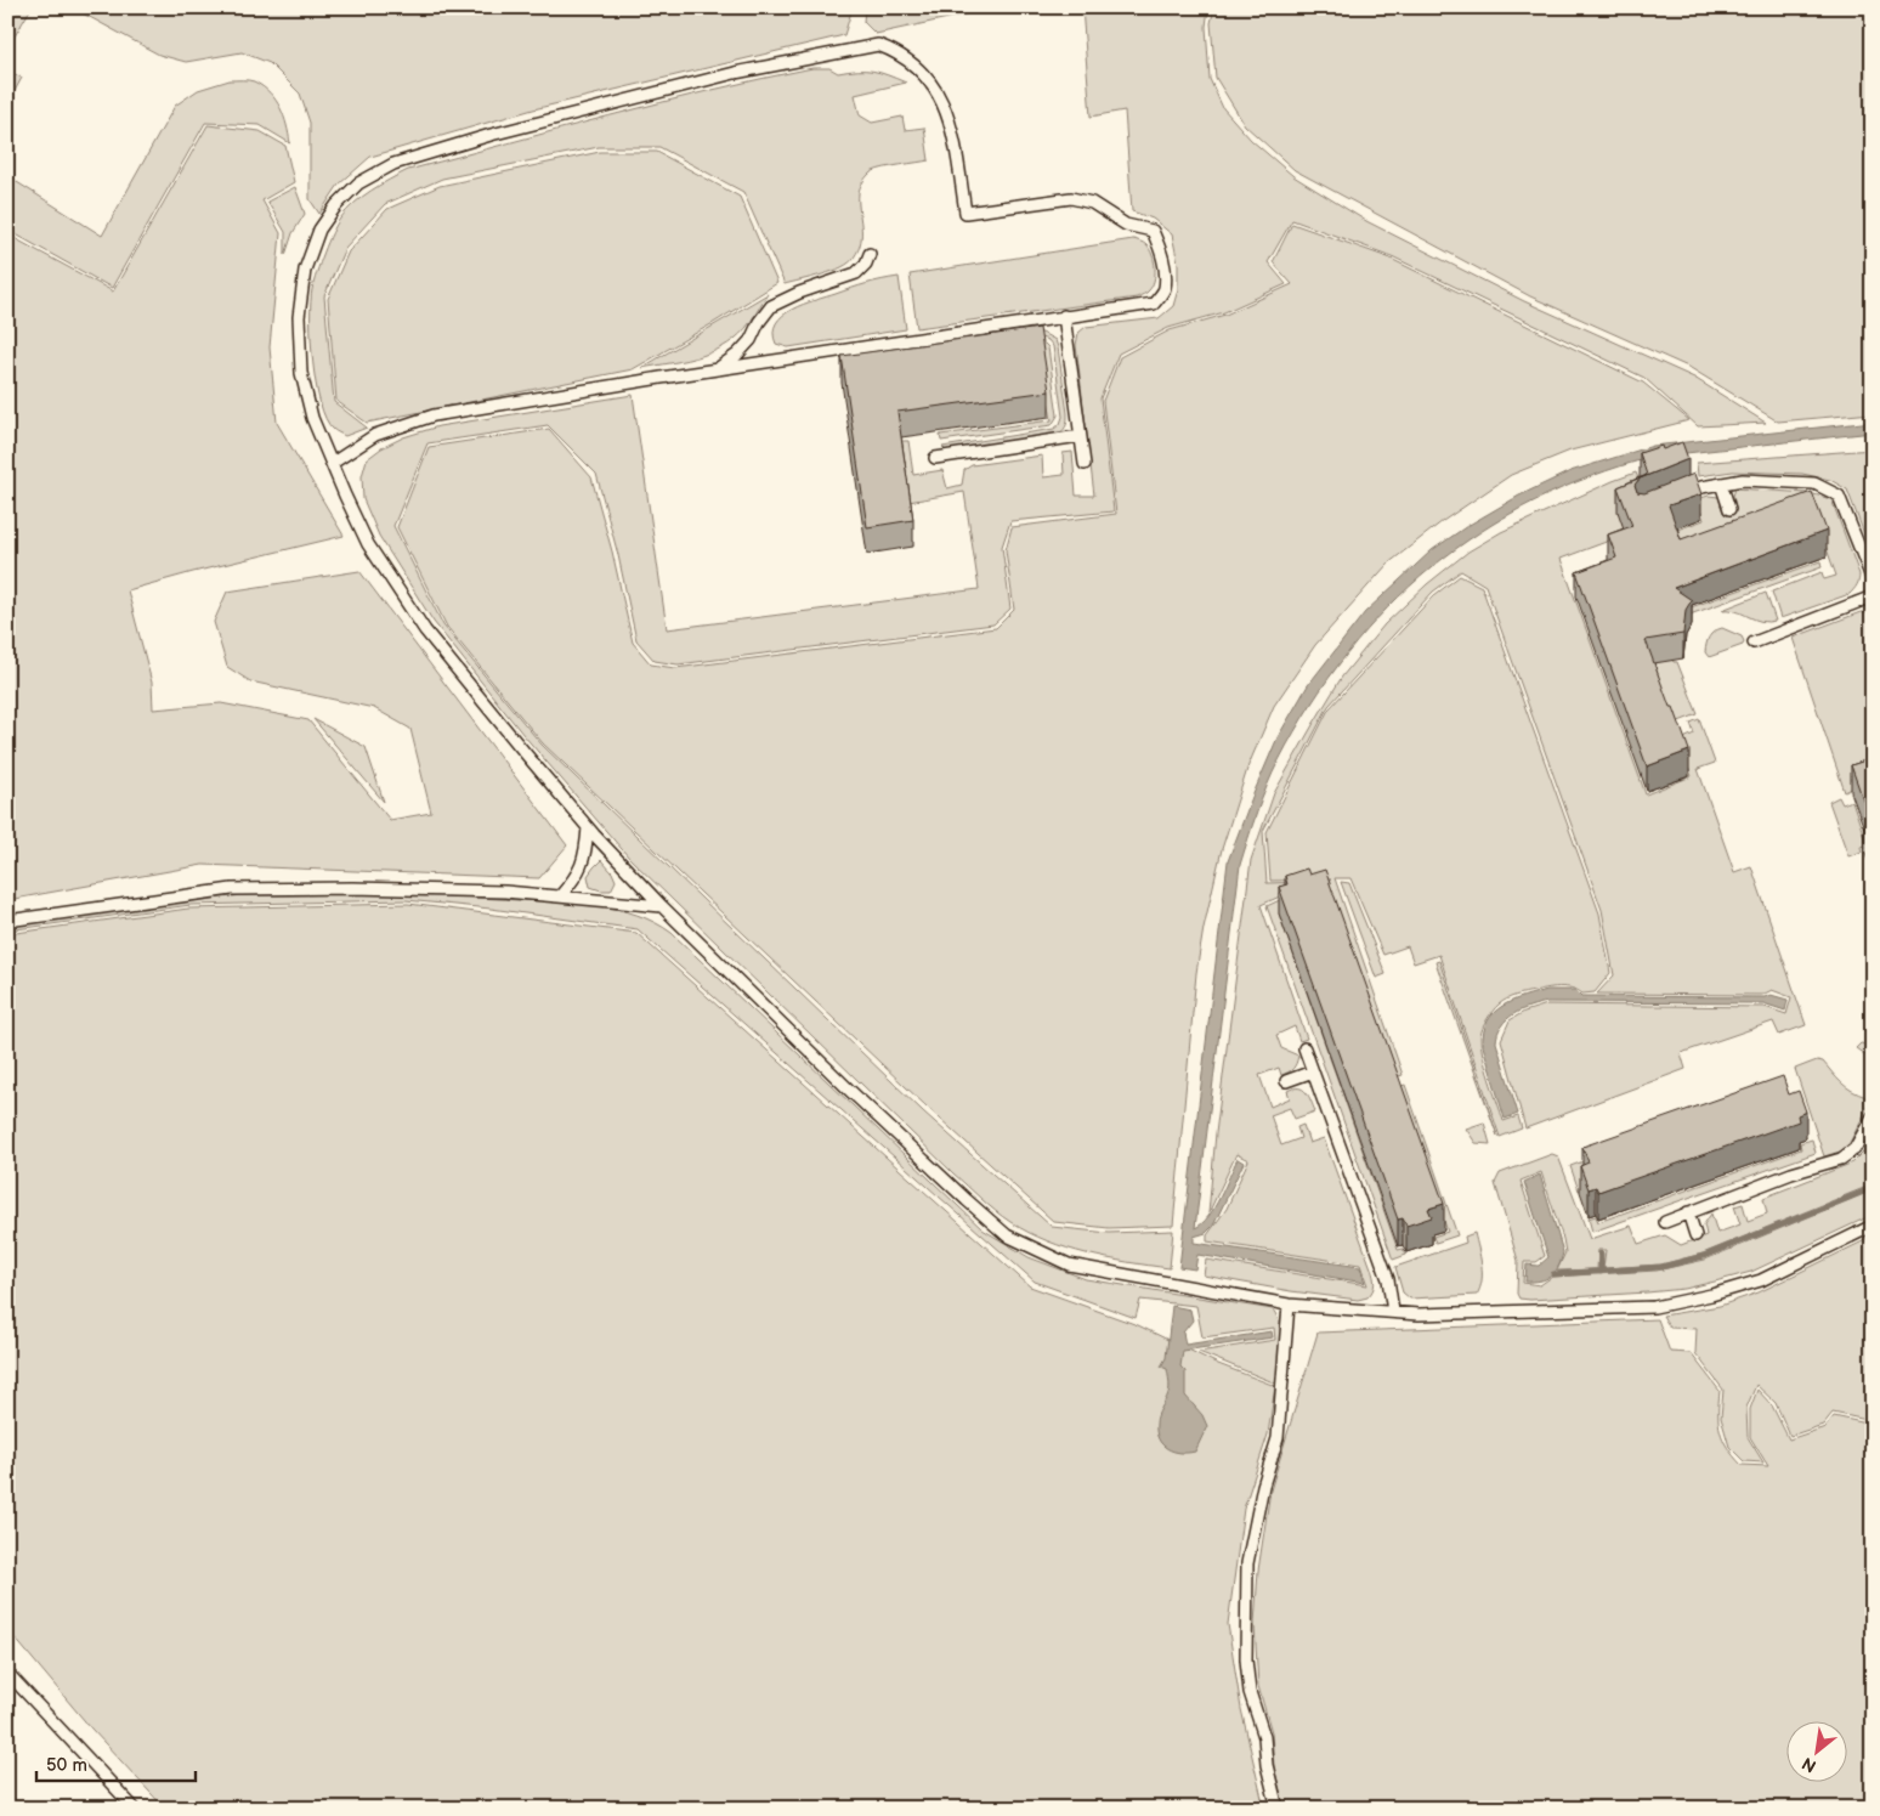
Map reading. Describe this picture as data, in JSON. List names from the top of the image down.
{
  "scale_bar": "50 m",
  "north": "bottom left"
}
